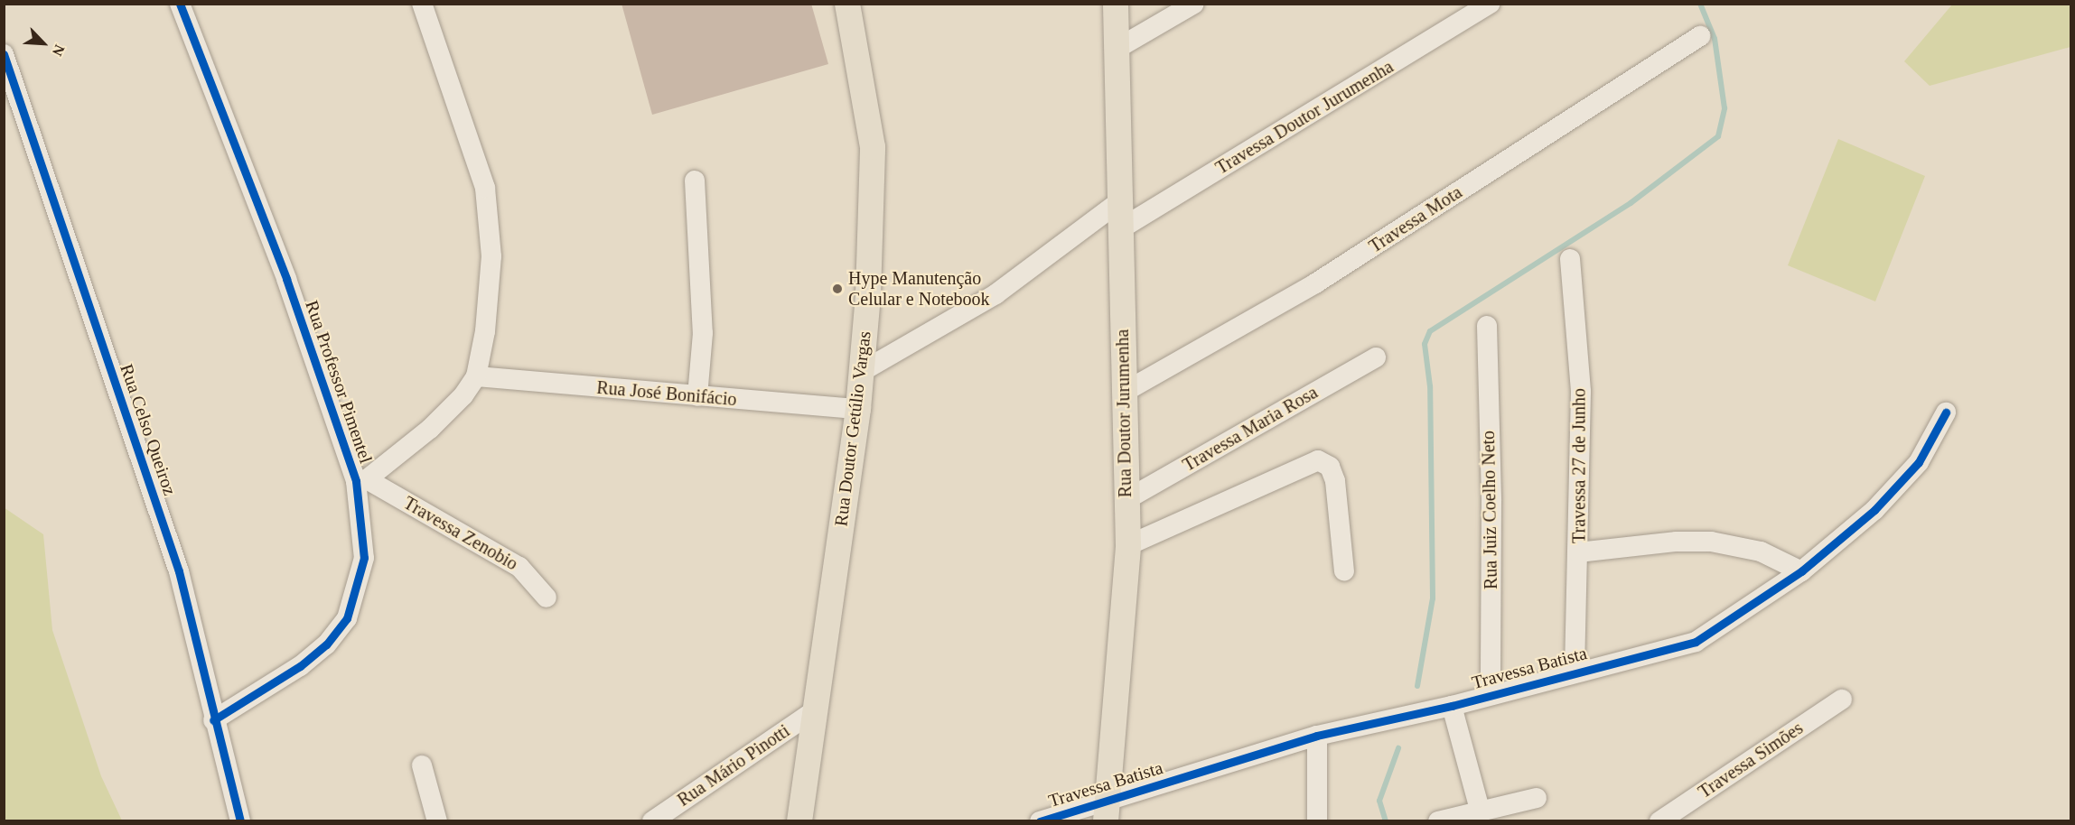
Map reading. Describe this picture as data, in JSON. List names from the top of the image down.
{
  "streets": {
    "main road": ["Rua Doutor Jurumenha", "Rua Doutor Getúlio Vargas"],
    "street": [
      "Travessa Doutor Jurumenha",
      "Travessa Mota",
      "Rua Professor Pimentel",
      "Rua José Bonifácio",
      "Travessa Maria Rosa",
      "Rua Celso Queiroz",
      "Travessa 27 de Junho",
      "Rua Juiz Coelho Neto",
      "Travessa Zenobio",
      "Travessa Batista",
      "Travessa Simões",
      "Rua Mário Pinotti"
    ]
  },
  "crossings": [
    ["Travessa Doutor Jurumenha", "Rua Doutor Jurumenha"],
    ["Travessa Mota", "Rua Doutor Jurumenha"],
    ["Rua Professor Pimentel", "Rua Celso Queiroz"],
    ["Rua Professor Pimentel", "Travessa Zenobio"],
    ["Rua José Bonifácio", "Rua Doutor Getúlio Vargas"],
    ["Rua Doutor Jurumenha", "Travessa Maria Rosa"],
    ["Rua Doutor Jurumenha", "Travessa Batista"],
    ["Rua Doutor Getúlio Vargas", "Rua Mário Pinotti"],
    ["Travessa 27 de Junho", "Travessa Batista"],
    ["Rua Juiz Coelho Neto", "Travessa Batista"]
  ],
  "places": ["Hype Manutenção Celular e Notebook"],
  "north": "bottom right"
}
